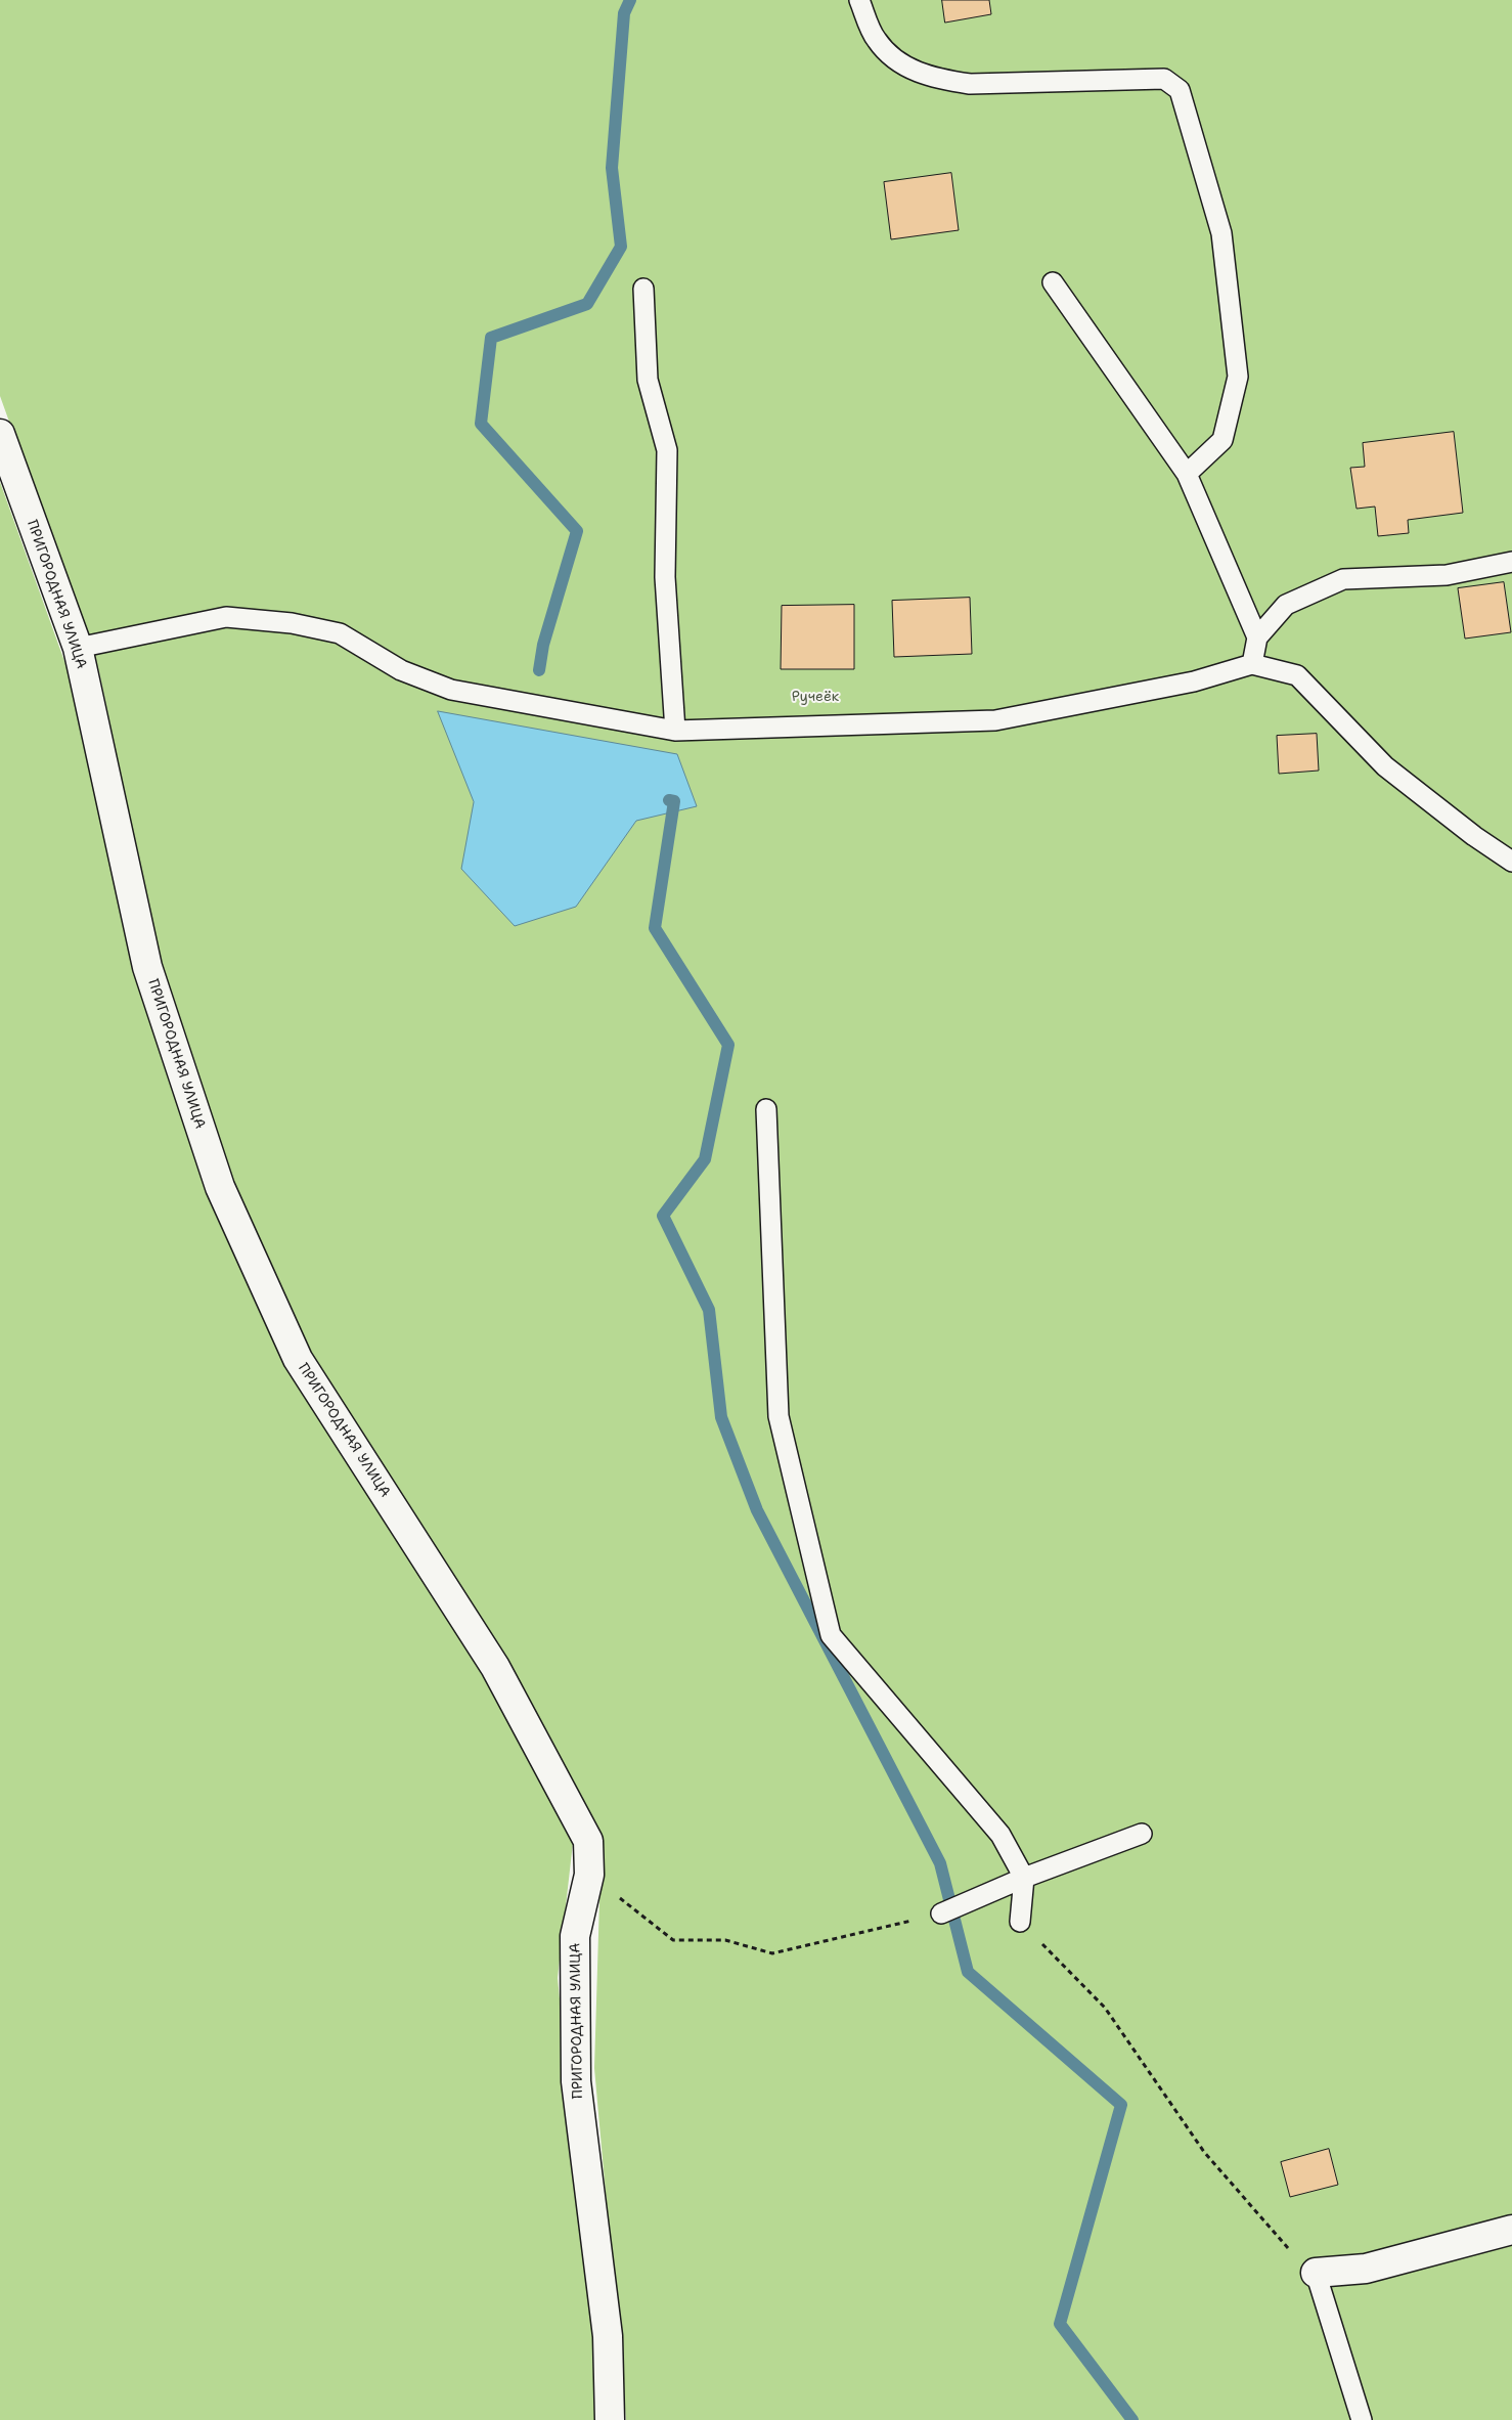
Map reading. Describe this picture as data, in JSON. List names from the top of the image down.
{
  "streets": {
    "street": ["ПРИГОРОДНАЯ УЛИЦА"]
  },
  "parks": ["Ручеёк"]
}
